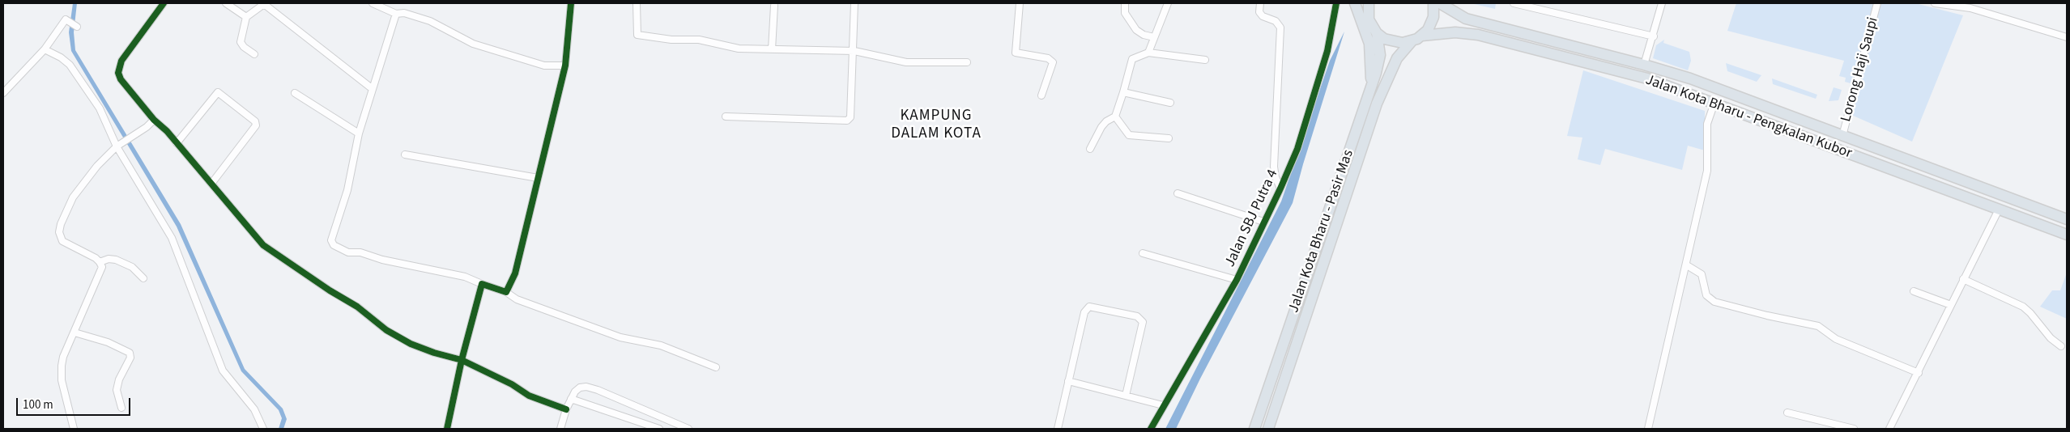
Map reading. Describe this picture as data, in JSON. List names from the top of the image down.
{
  "streets": {
    "highway": ["Jalan Kota Bharu - Pengkalan Kubor", "Jalan Kota Bharu - Pasir Mas"],
    "street": ["Lorong Haji Saupi", "Jalan SBJ Putra 4"]
  },
  "crossings": [
    ["Lorong Haji Saupi", "Jalan Kota Bharu - Pengkalan Kubor"]
  ],
  "districts": ["KAMPUNG DALAM KOTA"],
  "scale_bar": "100 m"
}
